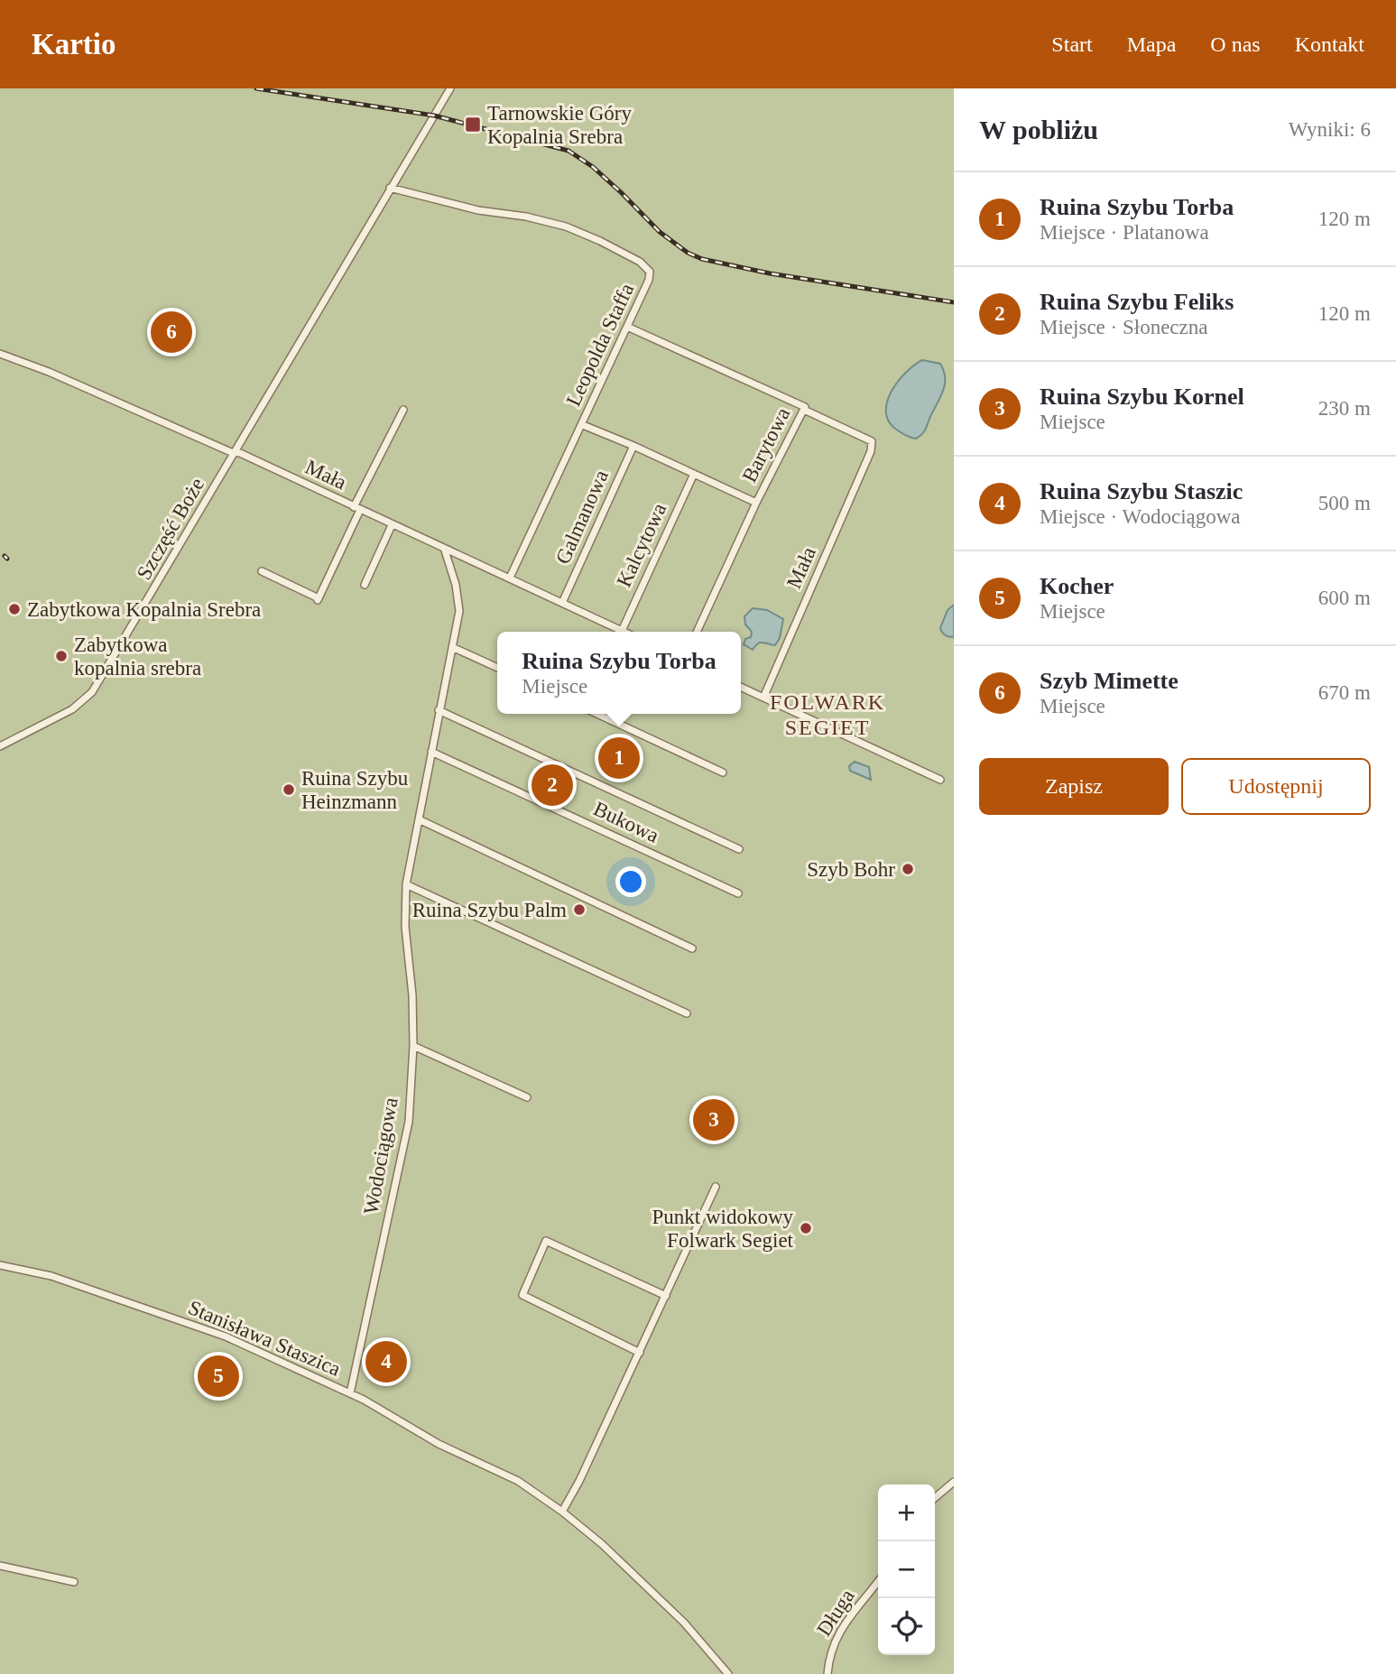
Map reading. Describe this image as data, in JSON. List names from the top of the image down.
{
  "streets": {
    "street": [
      "Leopolda Staffa",
      "Barytowa",
      "Mała",
      "Galmanowa",
      "Szczęść Boże",
      "Kalcytowa",
      "Bukowa",
      "Wodociągowa",
      "Stanisława Staszica",
      "Długa"
    ]
  },
  "crossings": [
    ["Leopolda Staffa", "Barytowa"],
    ["Leopolda Staffa", "Mała"],
    ["Barytowa", "Mała"],
    ["Barytowa", "Galmanowa"],
    ["Barytowa", "Kalcytowa"],
    ["Mała", "Galmanowa"],
    ["Mała", "Szczęść Boże"],
    ["Mała", "Kalcytowa"],
    ["Mała", "Wodociągowa"],
    ["Bukowa", "Wodociągowa"],
    ["Wodociągowa", "Stanisława Staszica"]
  ],
  "districts": ["FOLWARK SEGIET"],
  "places": {
    "transit": ["Tarnowskie Góry Kopalnia Srebra"],
    "other": [
      "Zabytkowa Kopalnia Srebra",
      "Zabytkowa kopalnia srebra",
      "Ruina Szybu Heinzmann",
      "Szyb Bohr",
      "Ruina Szybu Palm",
      "Punkt widokowy Folwark Segiet"
    ]
  },
  "page": {
    "header": "Kartio",
    "nav": [
      "Start",
      "Mapa",
      "O nas",
      "Kontakt"
    ],
    "heading": ["W pobliżu", "Wyniki: 6"],
    "list": [
      {
        "mark": "1",
        "name": "Ruina Szybu Torba",
        "note": "Miejsce · Platanowa",
        "value": "120 m"
      },
      {
        "mark": "2",
        "name": "Ruina Szybu Feliks",
        "note": "Miejsce · Słoneczna",
        "value": "120 m"
      },
      {
        "mark": "3",
        "name": "Ruina Szybu Kornel",
        "note": "Miejsce",
        "value": "230 m"
      },
      {
        "mark": "4",
        "name": "Ruina Szybu Staszic",
        "note": "Miejsce · Wodociągowa",
        "value": "500 m"
      },
      {
        "mark": "5",
        "name": "Kocher",
        "note": "Miejsce",
        "value": "600 m"
      },
      {
        "mark": "6",
        "name": "Szyb Mimette",
        "note": "Miejsce",
        "value": "670 m"
      }
    ],
    "pins": [
      "6",
      "1",
      "2",
      "3",
      "4",
      "5"
    ],
    "popup": ["Ruina Szybu Torba", "Miejsce"],
    "buttons": ["Zapisz", "Udostępnij"],
    "map_buttons": ["+", "−"]
  }
}
